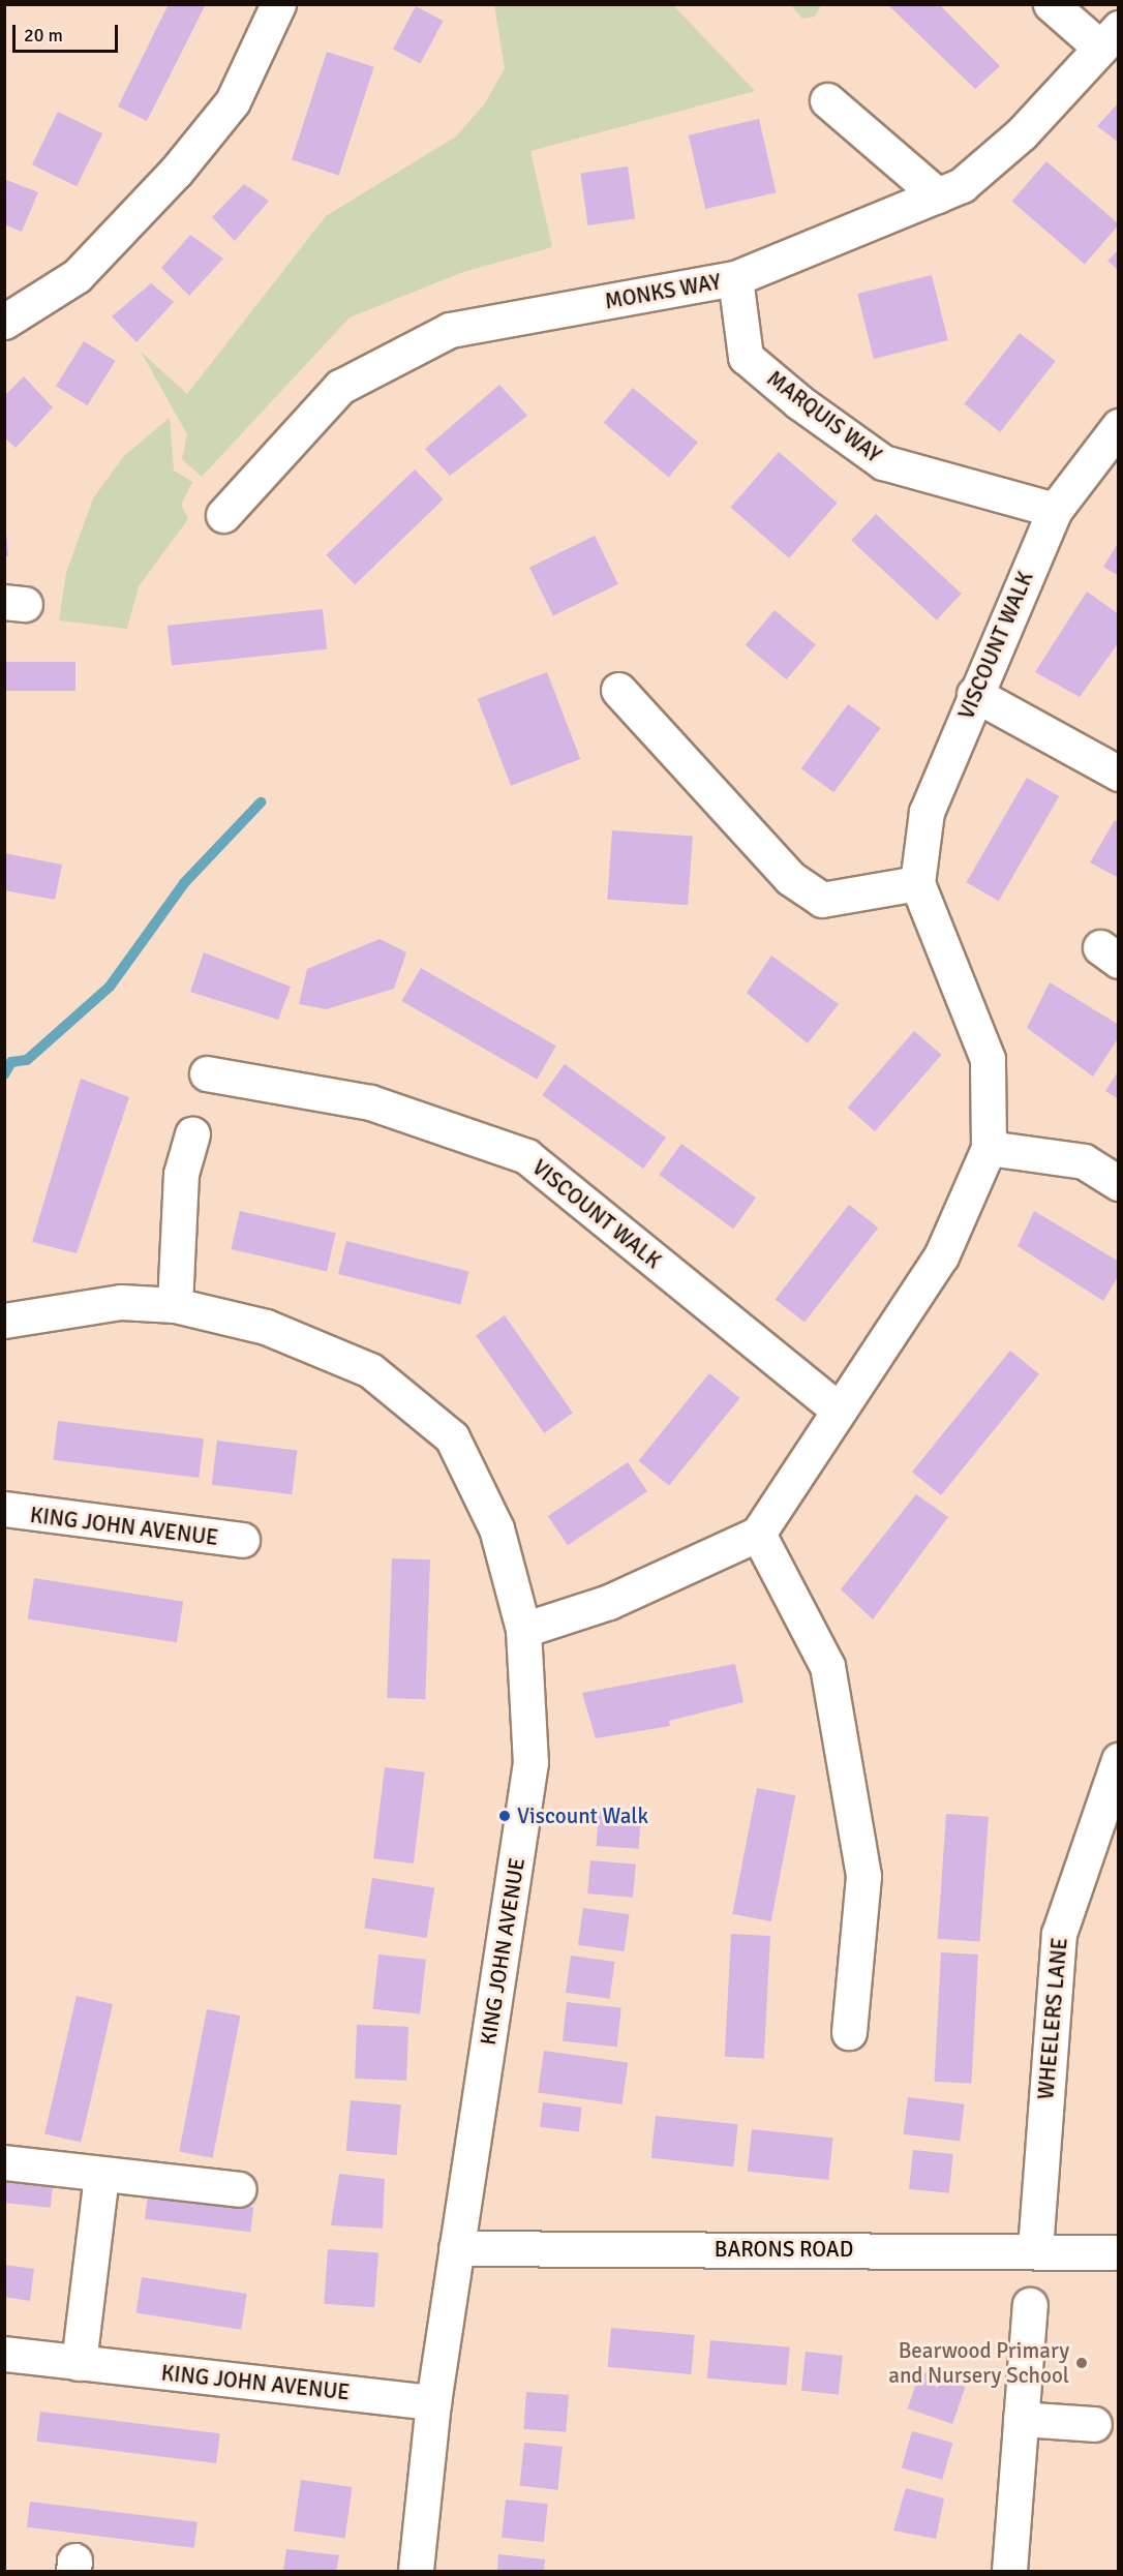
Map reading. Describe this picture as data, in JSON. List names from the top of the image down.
{
  "streets": {
    "street": [
      "MONKS WAY",
      "MARQUIS WAY",
      "VISCOUNT WALK",
      "KING JOHN AVENUE",
      "WHEELERS LANE",
      "BARONS ROAD"
    ]
  },
  "crossings": [
    ["MONKS WAY", "MARQUIS WAY"],
    ["MARQUIS WAY", "VISCOUNT WALK"],
    ["KING JOHN AVENUE", "BARONS ROAD"],
    ["WHEELERS LANE", "BARONS ROAD"]
  ],
  "places": ["Viscount Walk", "Bearwood Primary and Nursery School"],
  "scale_bar": "20 m"
}
